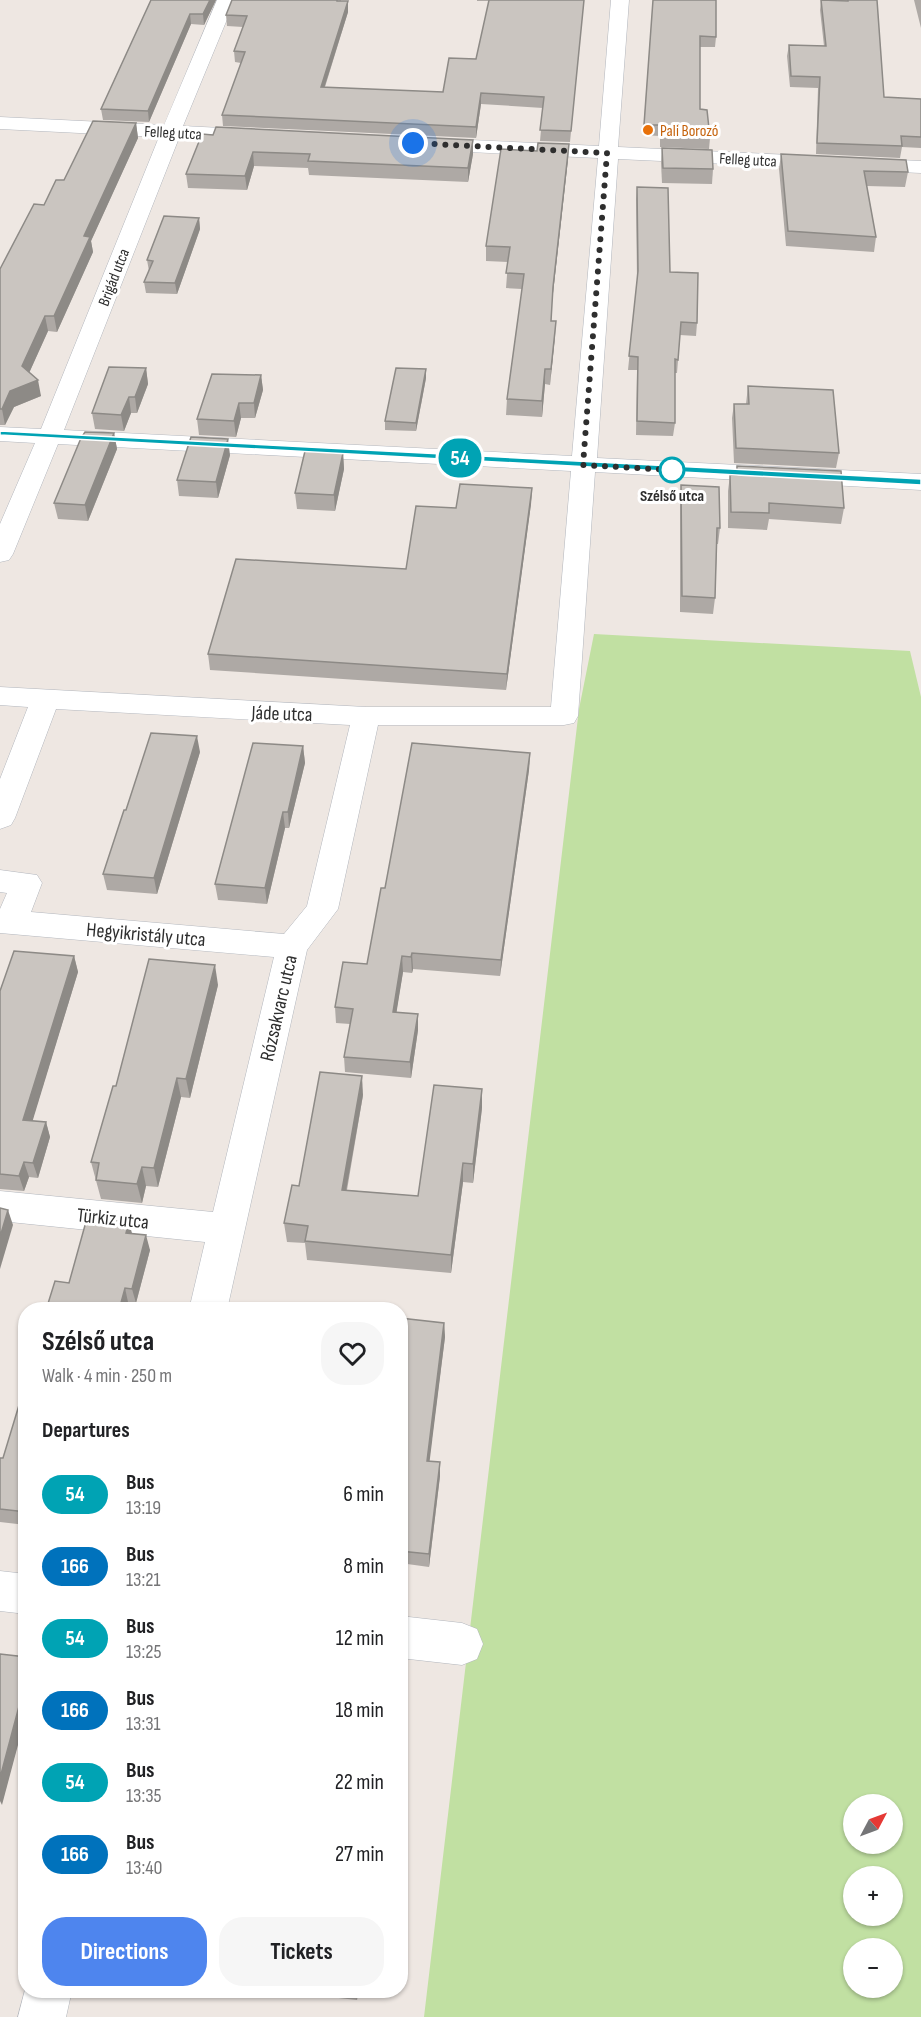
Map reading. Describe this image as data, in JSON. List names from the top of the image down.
{
  "streets": {
    "street": [
      "Felleg utca",
      "Brigád utca",
      "Jáde utca",
      "Hegyikristály utca",
      "Rózsakvarc utca",
      "Türkiz utca"
    ]
  },
  "crossings": [
    ["Felleg utca", "Brigád utca"],
    ["Jáde utca", "Rózsakvarc utca"],
    ["Hegyikristály utca", "Rózsakvarc utca"],
    ["Rózsakvarc utca", "Türkiz utca"]
  ],
  "places": ["Pali Borozó", "Szélső utca"],
  "lines": ["bus line 54"],
  "north": "top right",
  "page": {
    "on_map": "54",
    "heading": [
      ["Szélső utca", "Walk · 4 min · 250 m"],
      "Departures"
    ],
    "list": [
      {
        "mark": "54",
        "name": "Bus",
        "note": "13:19",
        "value": "6 min"
      },
      {
        "mark": "166",
        "name": "Bus",
        "note": "13:21",
        "value": "8 min"
      },
      {
        "mark": "54",
        "name": "Bus",
        "note": "13:25",
        "value": "12 min"
      },
      {
        "mark": "166",
        "name": "Bus",
        "note": "13:31",
        "value": "18 min"
      },
      {
        "mark": "54",
        "name": "Bus",
        "note": "13:35",
        "value": "22 min"
      },
      {
        "mark": "166",
        "name": "Bus",
        "note": "13:40",
        "value": "27 min"
      }
    ],
    "map_buttons": ["+", "−"],
    "buttons": ["Directions", "Tickets"]
  }
}
